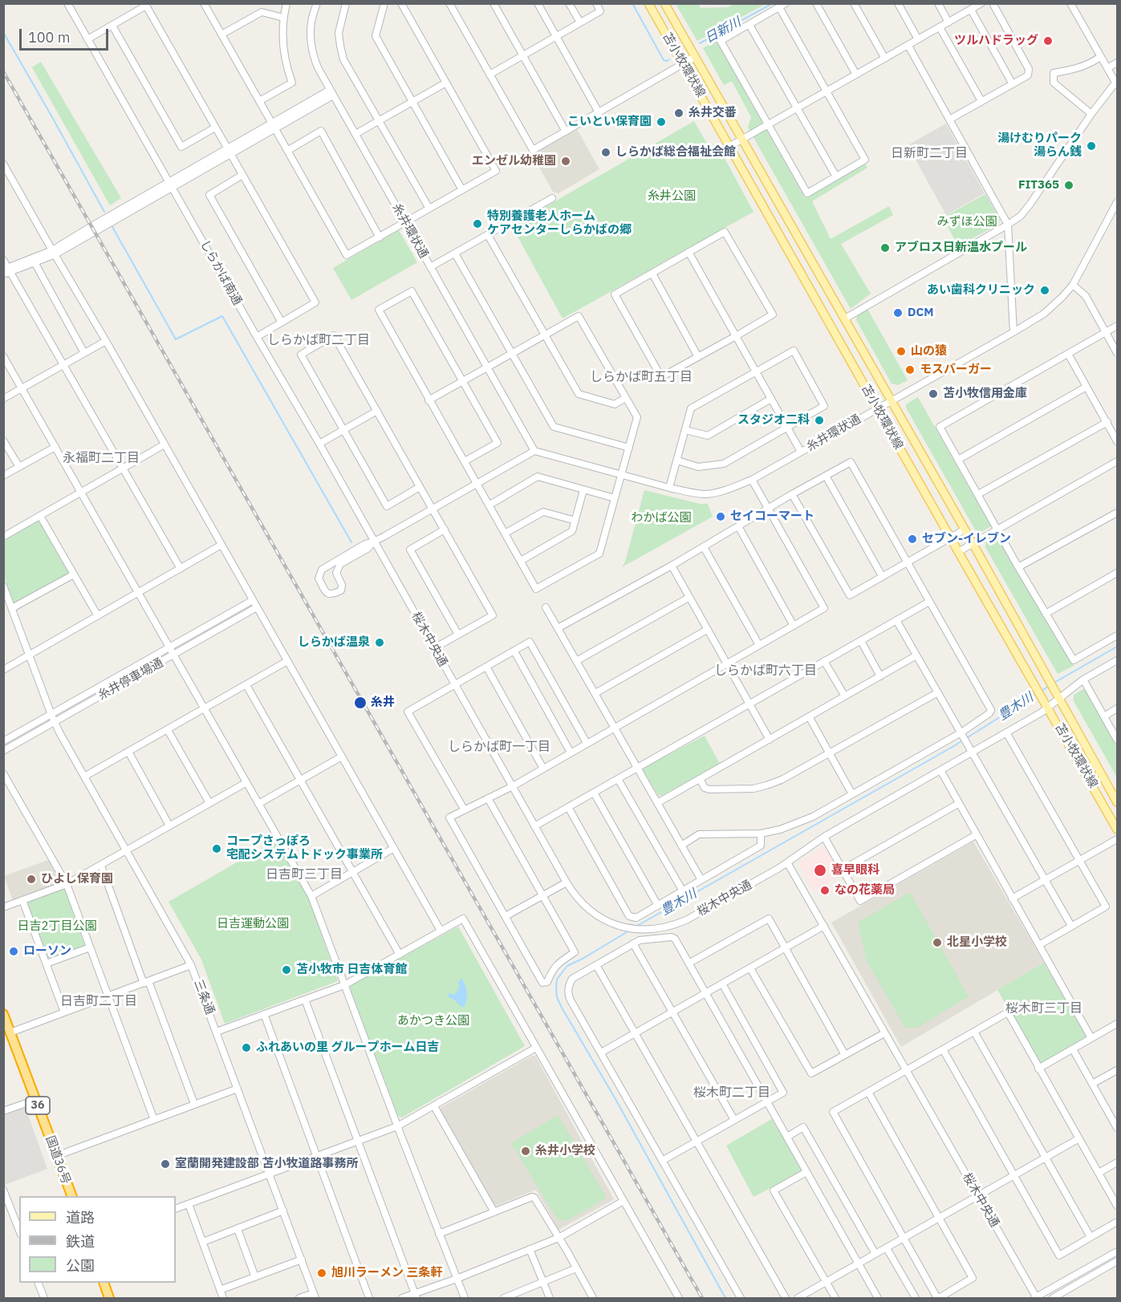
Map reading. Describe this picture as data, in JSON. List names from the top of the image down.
{
  "streets": {
    "highway": ["36", "国道36号"],
    "main road": ["苫小牧環状線"],
    "street": [
      "糸井環状通",
      "しらかば南通",
      "桜木中央通",
      "糸井停車場通",
      "三条通"
    ]
  },
  "crossings": [
    ["苫小牧環状線", "糸井環状通"],
    ["しらかば南通", "桜木中央通"],
    ["糸井停車場通", "三条通"]
  ],
  "districts": [
    "日新町二丁目",
    "しらかば町二丁目",
    "しらかば町五丁目",
    "永福町二丁目",
    "しらかば町六丁目",
    "しらかば町一丁目",
    "日吉町三丁目",
    "日吉町二丁目",
    "桜木町三丁目",
    "桜木町二丁目"
  ],
  "water": ["日新川", "豊木川"],
  "parks": [
    "糸井公園",
    "みずほ公園",
    "わかば公園",
    "日吉運動公園",
    "日吉2丁目公園",
    "あかつき公園"
  ],
  "places": [
    "ツルハドラッグ",
    "糸井交番",
    "こいとい保育園",
    "湯けむりパーク 湯らん銭",
    "しらかば総合福祉会館",
    "エンゼル幼稚園",
    "FIT365",
    "特別養護老人ホーム ケアセンターしらかばの郷",
    "アブロス日新温水プール",
    "あい歯科クリニック",
    "DCM",
    "山の猿",
    "モスバーガー",
    "苫小牧信用金庫",
    "スタジオ二科",
    "セイコーマート",
    "セブン-イレブン",
    "しらかば温泉",
    "糸井",
    "コープさっぽろ 宅配システムトドック事業所",
    "喜早眼科",
    "ひよし保育園",
    "なの花薬局",
    "北星小学校",
    "ローソン",
    "苫小牧市 日吉体育館",
    "ふれあいの里 グループホーム日吉",
    "糸井小学校",
    "室蘭開発建設部 苫小牧道路事務所",
    "旭川ラーメン 三条軒"
  ],
  "legend": ["道路", "鉄道", "公園"],
  "scale_bar": "100 m"
}
